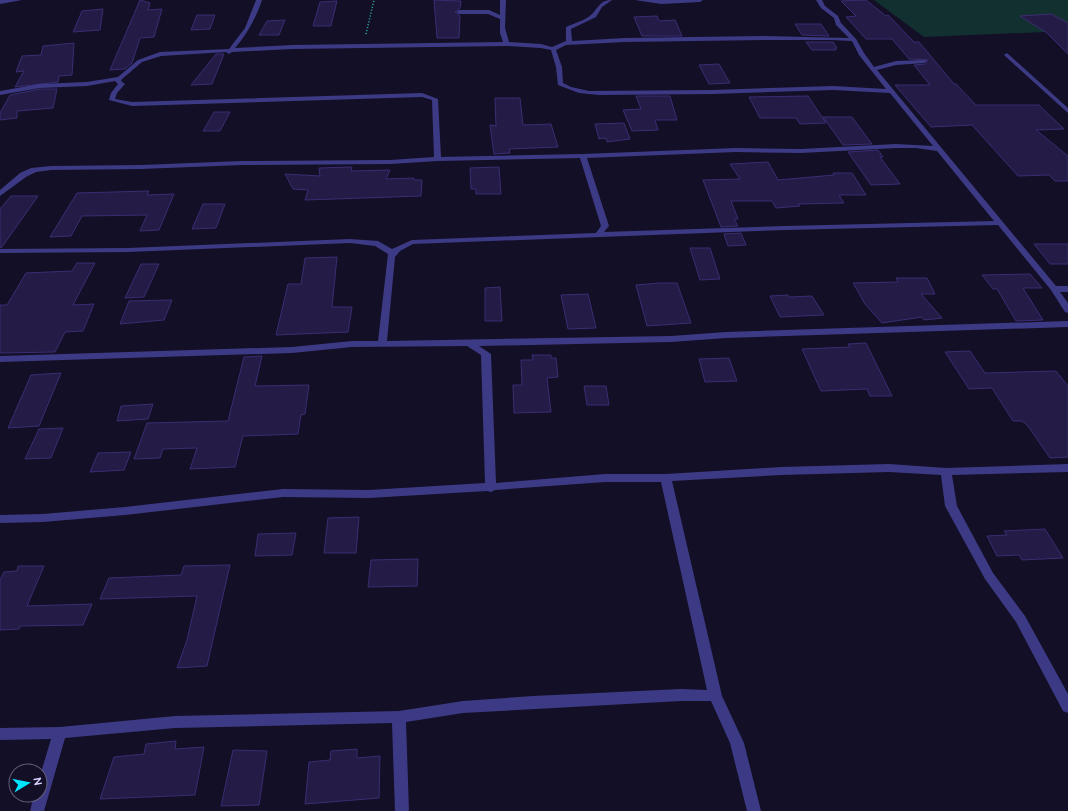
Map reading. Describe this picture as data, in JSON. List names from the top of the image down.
{
  "north": "right"
}
